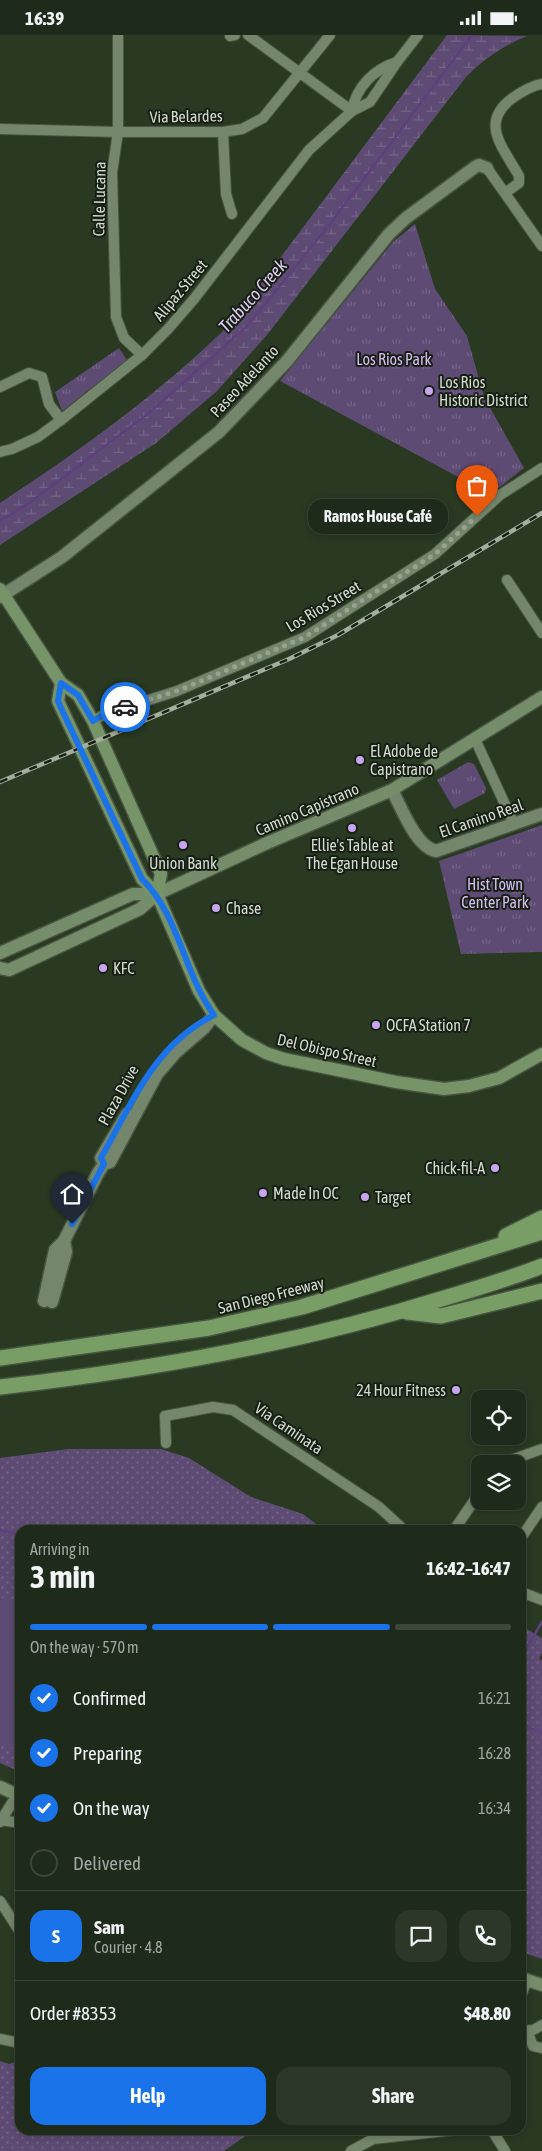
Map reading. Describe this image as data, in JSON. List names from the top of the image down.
{
  "streets": {
    "highway": ["San Diego Freeway"],
    "main road": ["Camino Capistrano", "Del Obispo Street"],
    "street": [
      "Via Belardes",
      "Calle Lucana",
      "Alipaz Street",
      "Paseo Adelanto",
      "Los Rios Street",
      "El Camino Real",
      "Plaza Drive",
      "Via Caminata"
    ]
  },
  "crossings": [
    ["Via Belardes", "Calle Lucana"],
    ["Calle Lucana", "Alipaz Street"],
    ["Paseo Adelanto", "Del Obispo Street"],
    ["Los Rios Street", "Del Obispo Street"],
    ["Camino Capistrano", "El Camino Real"],
    ["Camino Capistrano", "Del Obispo Street"],
    ["Del Obispo Street", "Plaza Drive"]
  ],
  "water": ["Trabuco Creek"],
  "parks": ["Los Rios Park", "Hist Town Center Park"],
  "places": [
    "Los Rios Historic District",
    "Ramos House Café",
    "El Adobe de Capistrano",
    "Ellie's Table at The Egan House",
    "Union Bank",
    "Chase",
    "KFC",
    "OCFA Station 7",
    "Chick-fil-A",
    "Made In OC",
    "Target",
    "24 Hour Fitness"
  ],
  "page": {
    "status": "16:39",
    "bubble": "Ramos House Café",
    "heading": ["3 min", "Arriving in", "16:42–16:47"],
    "panel": [
      "Sam",
      "Courier · 4.8",
      "Order #8353",
      "$48.80"
    ],
    "bar": "On the way · 570 m",
    "list": [
      ["Confirmed", "16:21"],
      ["Preparing", "16:28"],
      ["On the way", "16:34"],
      "Delivered"
    ],
    "round": "S",
    "buttons": ["Help", "Share"]
  }
}
